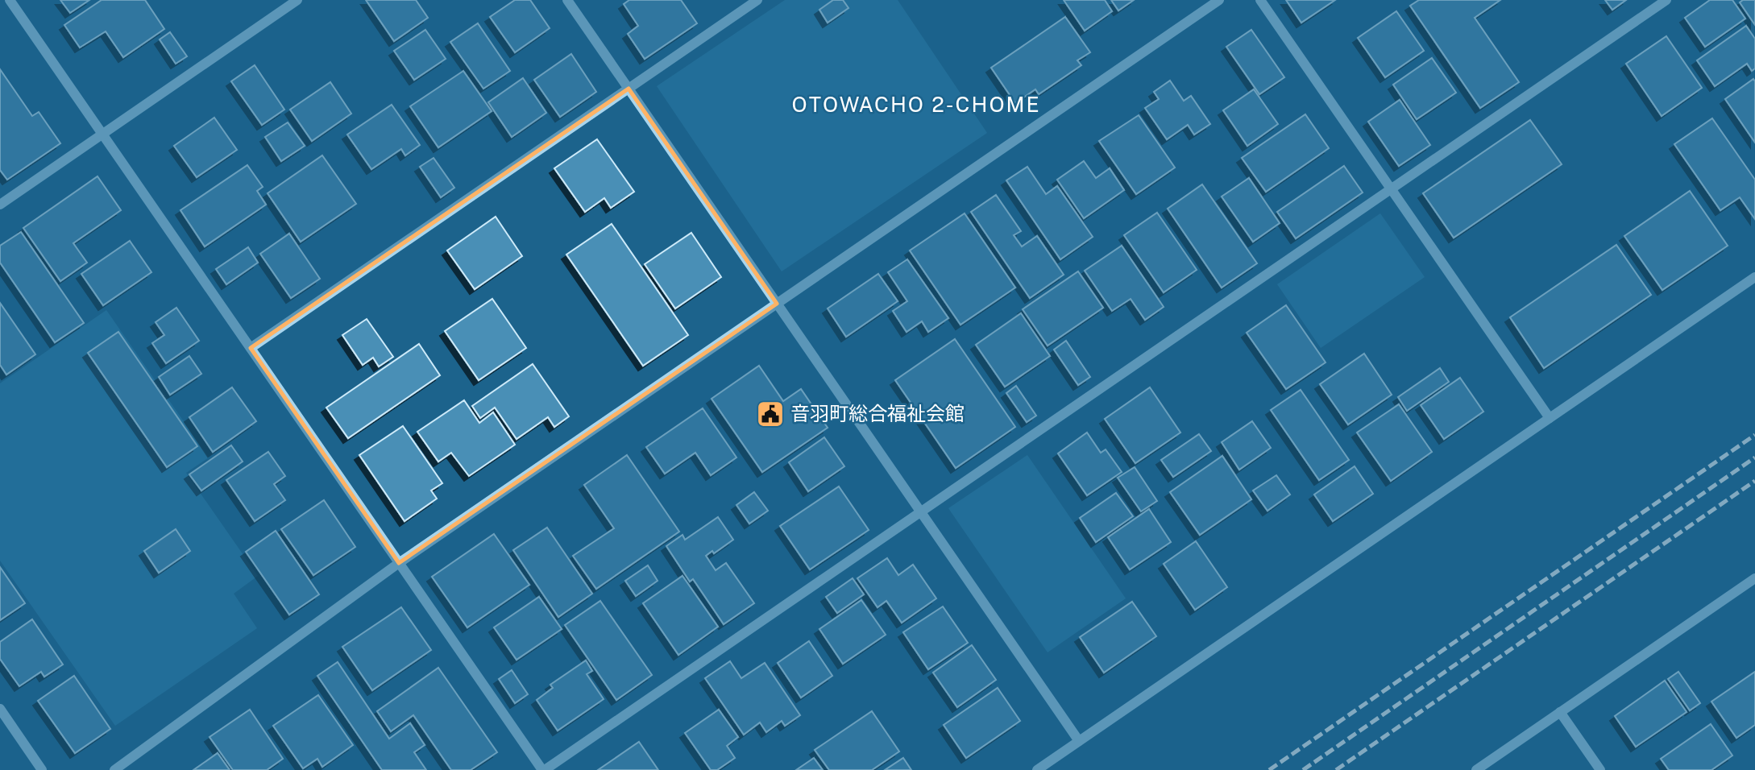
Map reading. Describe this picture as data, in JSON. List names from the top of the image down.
{
  "districts": ["OTOWACHO 2-CHOME"],
  "places": {
    "public building": ["音羽町総合福祉会館"]
  }
}
